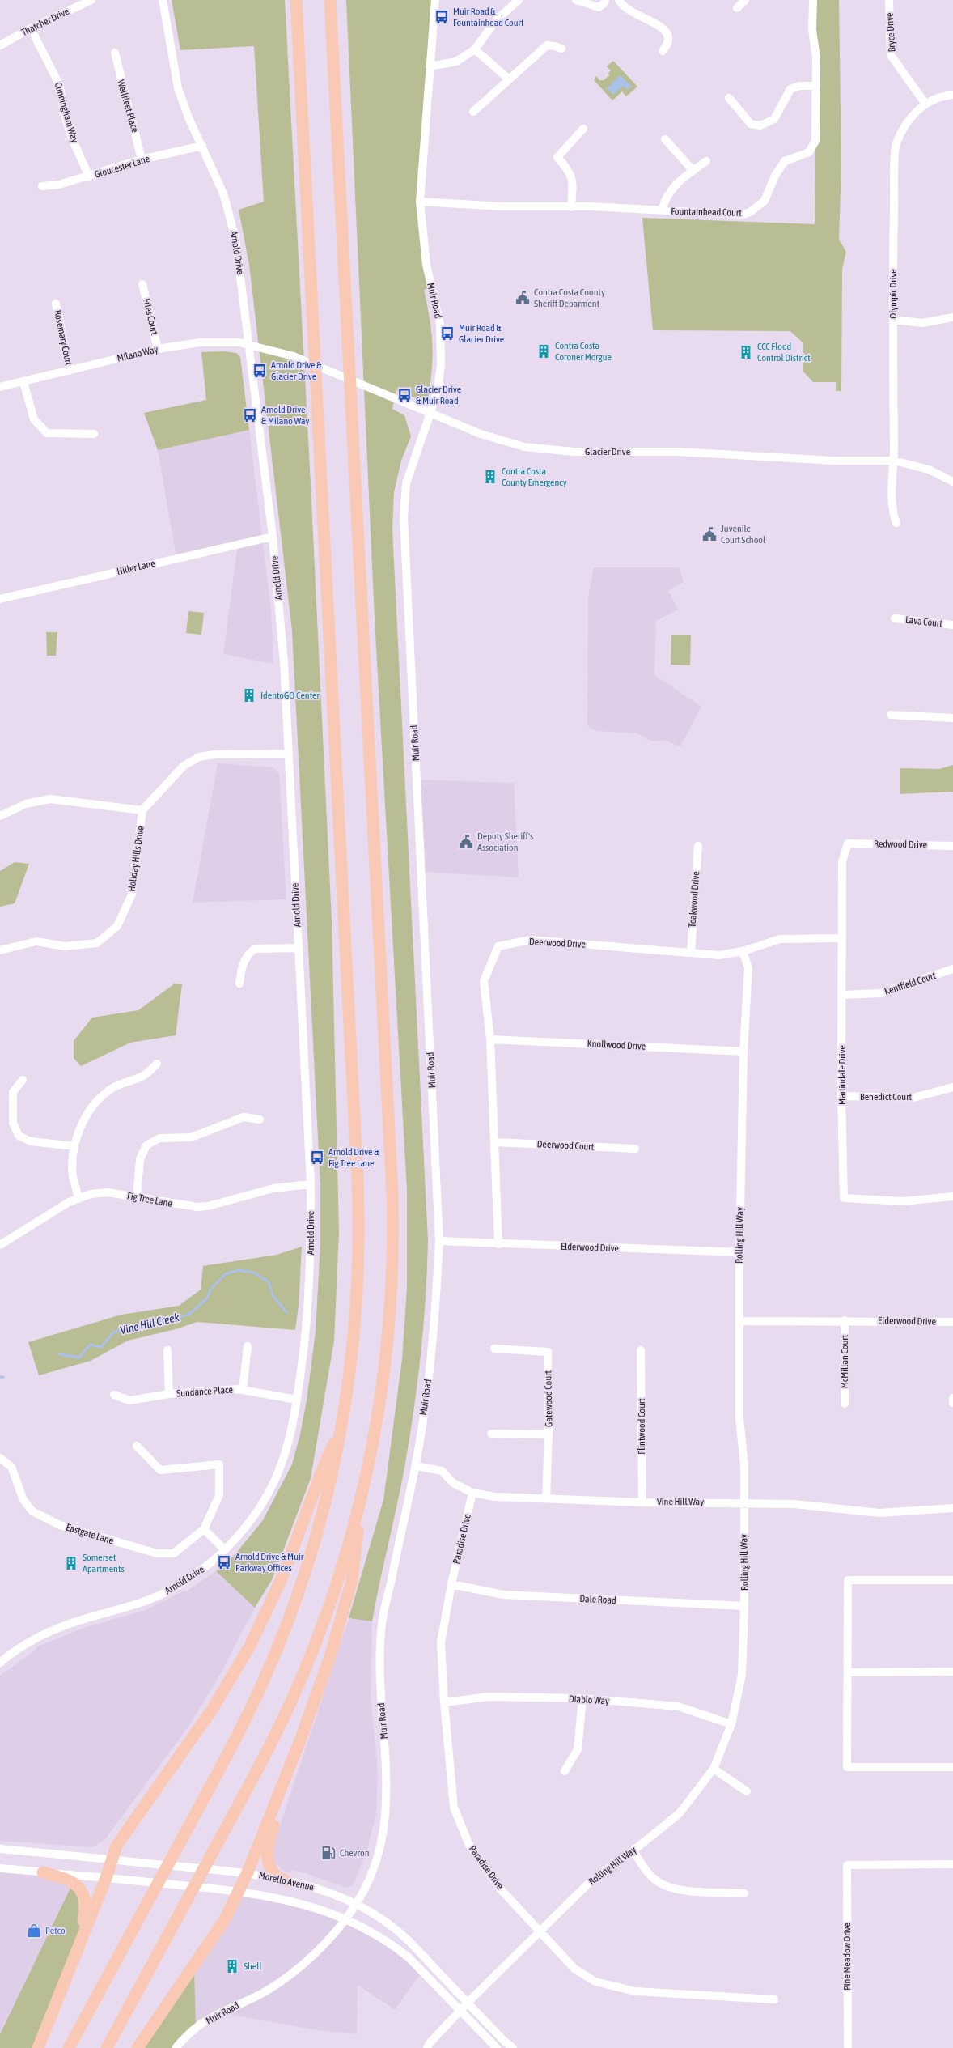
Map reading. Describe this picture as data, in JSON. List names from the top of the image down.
{
  "streets": {
    "street": [
      "Thatcher Drive",
      "Bryce Drive",
      "Wellfleet Place",
      "Cunningham Way",
      "Gloucester Lane",
      "Fountainhead Court",
      "Arnold Drive",
      "Olympic Drive",
      "Muir Road",
      "Fries Court",
      "Rosemary Court",
      "Milano Way",
      "Glacier Drive",
      "Hiller Lane",
      "Lava Court",
      "Redwood Drive",
      "Holiday Hills Drive",
      "Teakwood Drive",
      "Deerwood Drive",
      "Kentfield Court",
      "Knollwood Drive",
      "Martindale Drive",
      "Benedict Court",
      "Deerwood Court",
      "Fig Tree Lane",
      "Rolling Hill Way",
      "Elderwood Drive",
      "McMillan Court",
      "Sundance Place",
      "Gatewood Court",
      "Flintwood Court",
      "Vine Hill Way",
      "Eastgate Lane",
      "Paradise Drive",
      "Dale Road",
      "Diablo Way",
      "Morello Avenue",
      "Pine Meadow Drive"
    ]
  },
  "crossings": [
    ["Thatcher Drive", "Cunningham Way"],
    ["Bryce Drive", "Olympic Drive"],
    ["Wellfleet Place", "Gloucester Lane"],
    ["Cunningham Way", "Gloucester Lane"],
    ["Gloucester Lane", "Arnold Drive"],
    ["Fountainhead Court", "Muir Road"],
    ["Arnold Drive", "Milano Way"],
    ["Arnold Drive", "Hiller Lane"],
    ["Arnold Drive", "Fig Tree Lane"],
    ["Arnold Drive", "Sundance Place"],
    ["Olympic Drive", "Glacier Drive"],
    ["Muir Road", "Glacier Drive"],
    ["Muir Road", "Elderwood Drive"],
    ["Muir Road", "Vine Hill Way"],
    ["Muir Road", "Morello Avenue"],
    ["Fries Court", "Milano Way"],
    ["Rosemary Court", "Milano Way"],
    ["Milano Way", "Glacier Drive"],
    ["Redwood Drive", "Martindale Drive"],
    ["Teakwood Drive", "Deerwood Drive"],
    ["Deerwood Drive", "Knollwood Drive"],
    ["Deerwood Drive", "Martindale Drive"],
    ["Deerwood Drive", "Deerwood Court"],
    ["Deerwood Drive", "Rolling Hill Way"],
    ["Deerwood Drive", "Elderwood Drive"],
    ["Kentfield Court", "Martindale Drive"],
    ["Knollwood Drive", "Rolling Hill Way"],
    ["Martindale Drive", "Benedict Court"],
    ["Rolling Hill Way", "Elderwood Drive"],
    ["Rolling Hill Way", "Vine Hill Way"],
    ["Rolling Hill Way", "Paradise Drive"],
    ["Rolling Hill Way", "Dale Road"],
    ["Rolling Hill Way", "Diablo Way"],
    ["Rolling Hill Way", "Morello Avenue"],
    ["Elderwood Drive", "McMillan Court"],
    ["Gatewood Court", "Vine Hill Way"],
    ["Flintwood Court", "Vine Hill Way"],
    ["Vine Hill Way", "Paradise Drive"],
    ["Paradise Drive", "Dale Road"],
    ["Paradise Drive", "Diablo Way"]
  ],
  "water": ["Vine Hill Creek"],
  "places": {
    "bus stop": [
      "Muir Road & Fountainhead Court",
      "Muir Road & Glacier Drive",
      "Arnold Drive & Glacier Drive",
      "Glacier Drive & Muir Road",
      "Arnold Drive & Milano Way",
      "Arnold Drive & Fig Tree Lane",
      "Arnold Drive & Muir Parkway Offices"
    ],
    "public building": ["Contra Costa County Sheriff Deparment", "Juvenile Court School", "Deputy Sheriff's Association"],
    "building": [
      "Contra Costa Coroner Morgue",
      "CCC Flood Control District",
      "Contra Costa County Emergency",
      "IdentoGO Center",
      "Somerset Apartments",
      "Shell"
    ],
    "fuel station": ["Chevron"],
    "shop": ["Petco"]
  }
}
